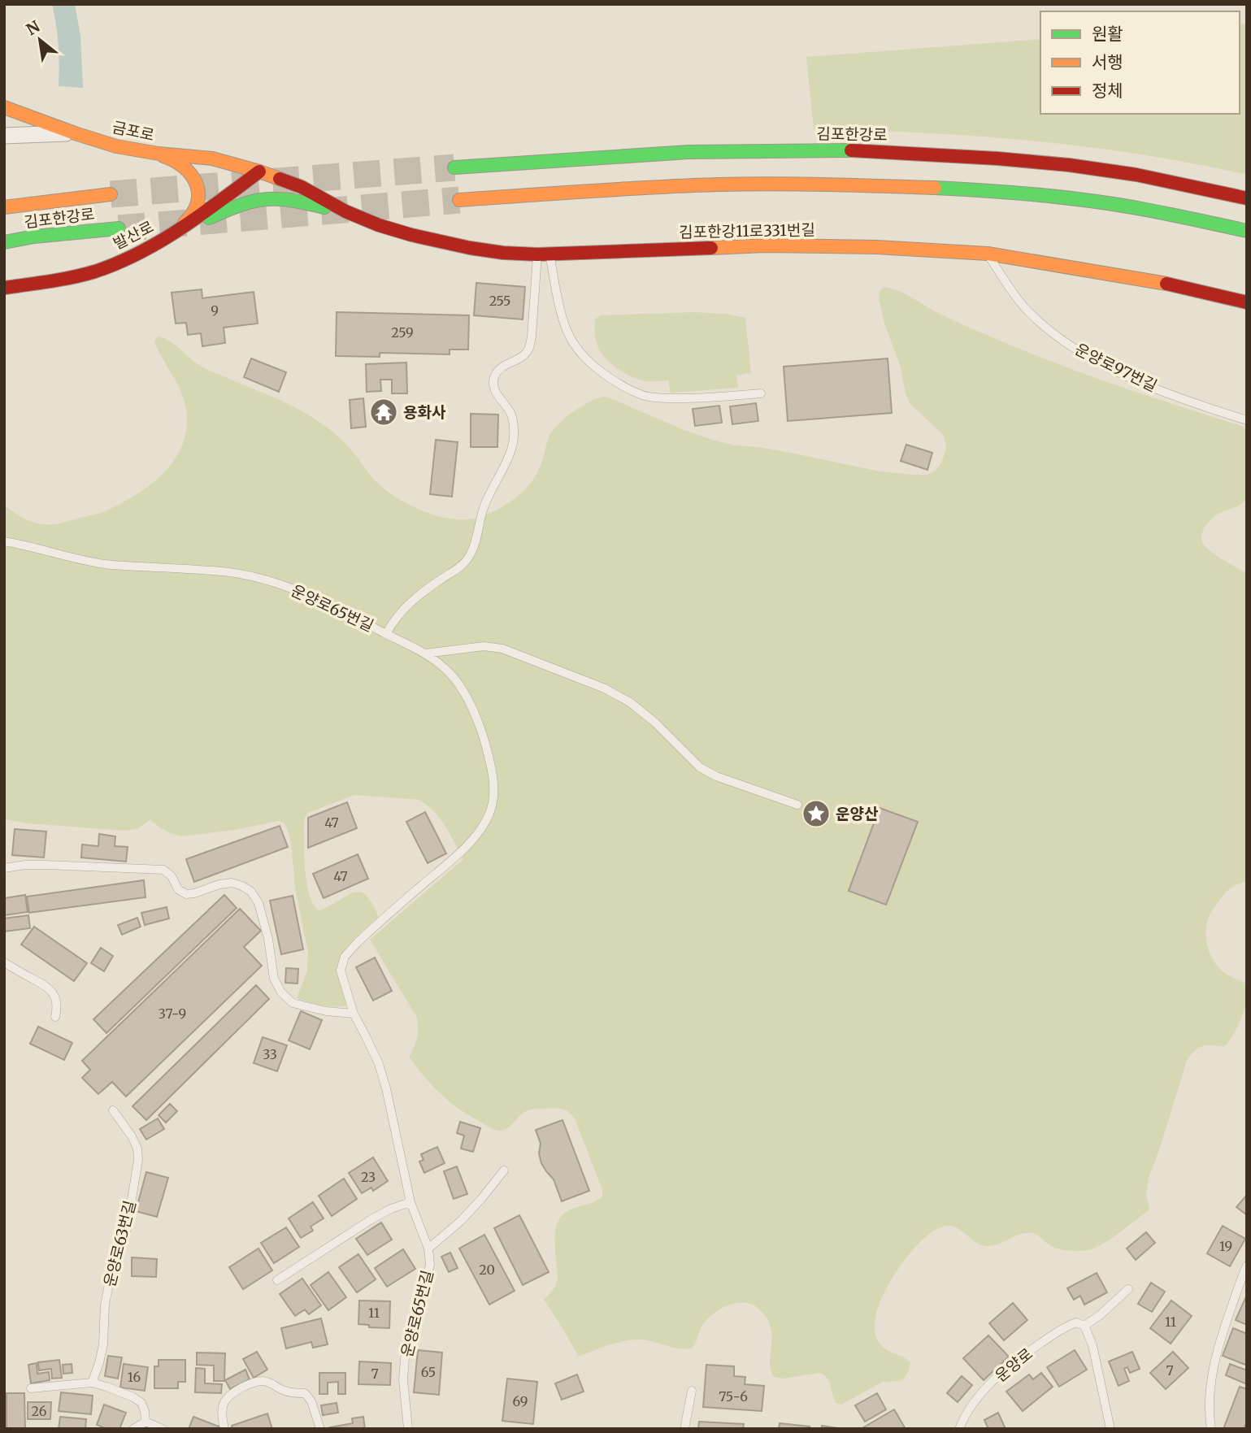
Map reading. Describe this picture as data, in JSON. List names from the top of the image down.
{
  "streets": {
    "main road": [
      "금포로",
      "김포한강로",
      "김포한강11로331번길",
      "발산로"
    ],
    "lane": [
      "운양로97번길",
      "운양로65번길",
      "운양로63번길",
      "운양로"
    ]
  },
  "crossings": [
    ["금포로", "김포한강11로331번길"],
    ["금포로", "발산로"],
    ["김포한강11로331번길", "발산로"],
    ["김포한강11로331번길", "운양로97번길"],
    ["김포한강11로331번길", "운양로65번길"]
  ],
  "places": {
    "temple": ["용화사"],
    "place": ["운양산"]
  },
  "house_numbers": [
    "255",
    "9",
    "259",
    "47",
    "47",
    "37-9",
    "33",
    "23",
    "19",
    "20",
    "11",
    "11",
    "7",
    "65",
    "7",
    "16",
    "75-6",
    "69",
    "26"
  ],
  "legend": ["원활", "서행", "정체"],
  "north": "top left"
}
